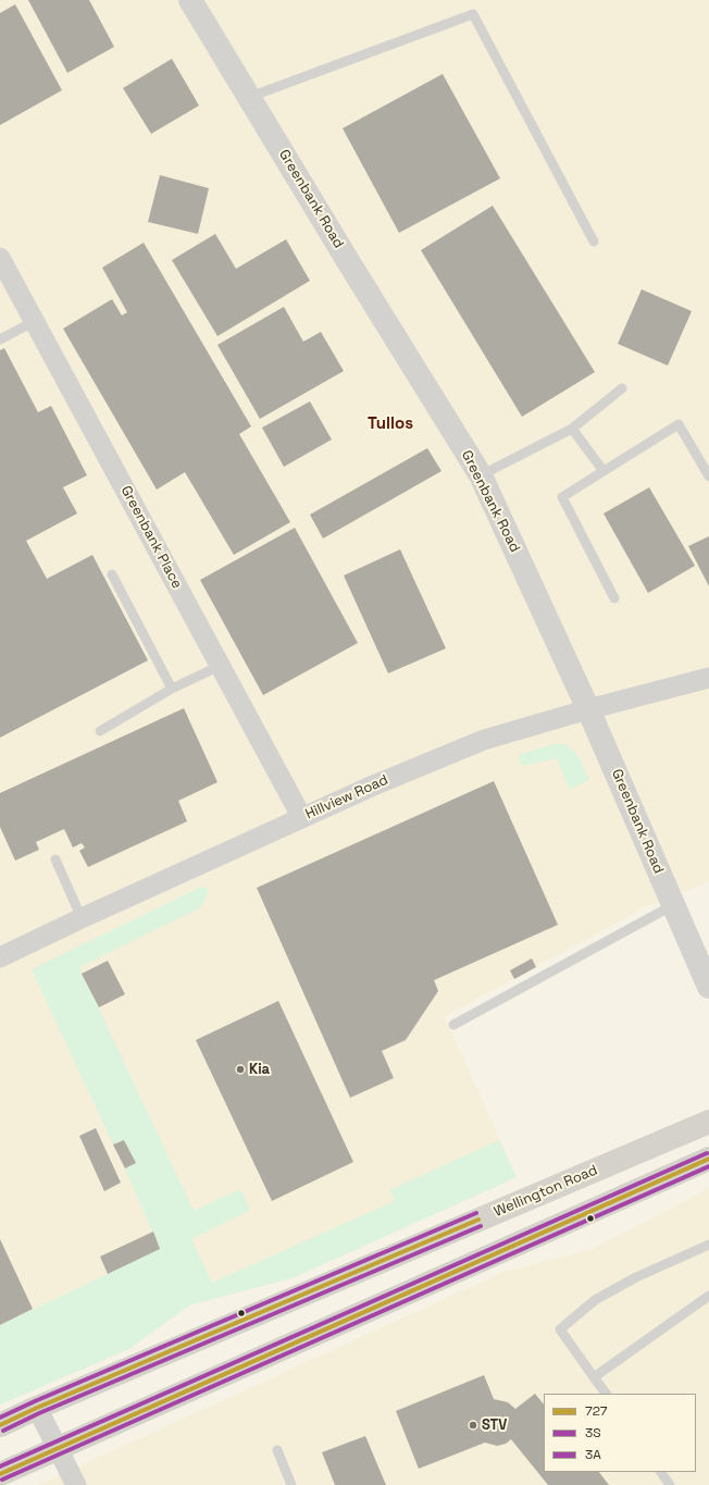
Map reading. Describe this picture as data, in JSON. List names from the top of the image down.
{
  "streets": {
    "main road": ["Wellington Road"],
    "street": ["Greenbank Road", "Greenbank Place", "Hillview Road"]
  },
  "crossings": [
    ["Greenbank Road", "Hillview Road"],
    ["Greenbank Place", "Hillview Road"]
  ],
  "districts": ["Tullos"],
  "places": ["Kia", "STV"],
  "lines": ["transit line 3A", "transit line 727", "transit line 3S"],
  "legend": ["727", "3S", "3A"]
}
